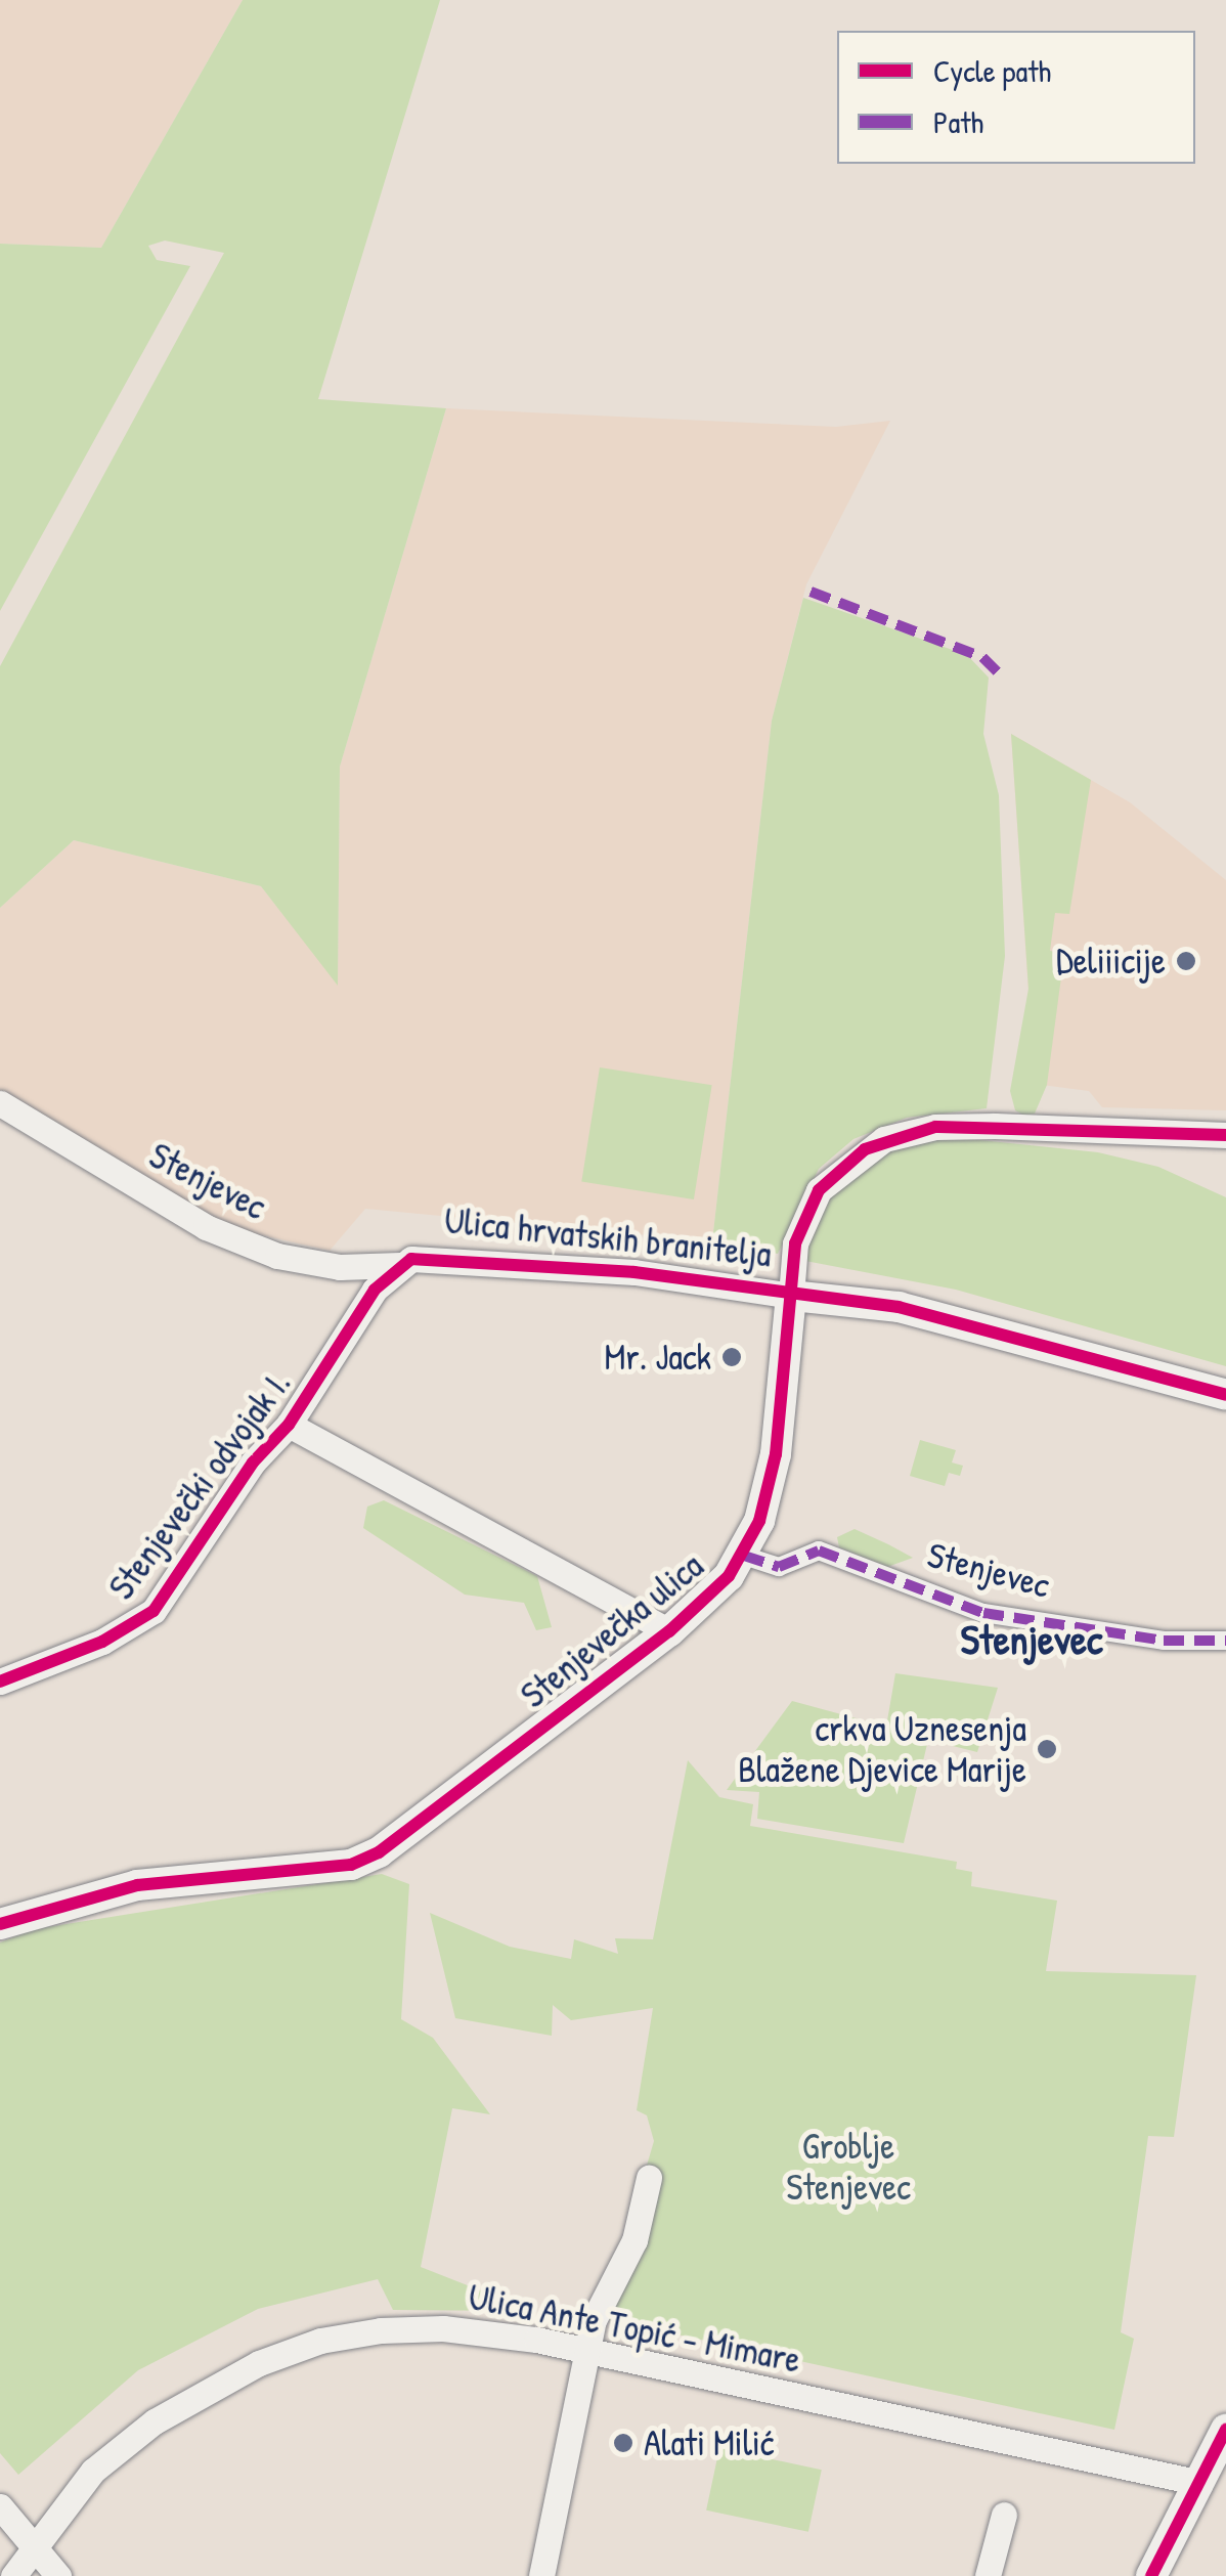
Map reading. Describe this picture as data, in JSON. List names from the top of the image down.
{
  "streets": {
    "street": [
      "Stenjevec",
      "Ulica hrvatskih branitelja",
      "Stenjevečki odvojak I.",
      "Stenjevečka ulica",
      "Ulica Ante Topić - Mimare"
    ]
  },
  "crossings": [
    ["Stenjevec", "Ulica hrvatskih branitelja"],
    ["Stenjevec", "Stenjevečki odvojak I."],
    ["Stenjevec", "Stenjevečka ulica"],
    ["Ulica hrvatskih branitelja", "Stenjevečki odvojak I."],
    ["Ulica hrvatskih branitelja", "Stenjevečka ulica"],
    ["Stenjevečki odvojak I.", "Stenjevečka ulica"]
  ],
  "districts": ["Stenjevec"],
  "parks": ["Groblje Stenjevec"],
  "places": [
    "Deliiicije",
    "Mr. Jack",
    "crkva Uznesenja Blažene Djevice Marije",
    "Alati Milić"
  ],
  "legend": ["Cycle path", "Path"]
}
